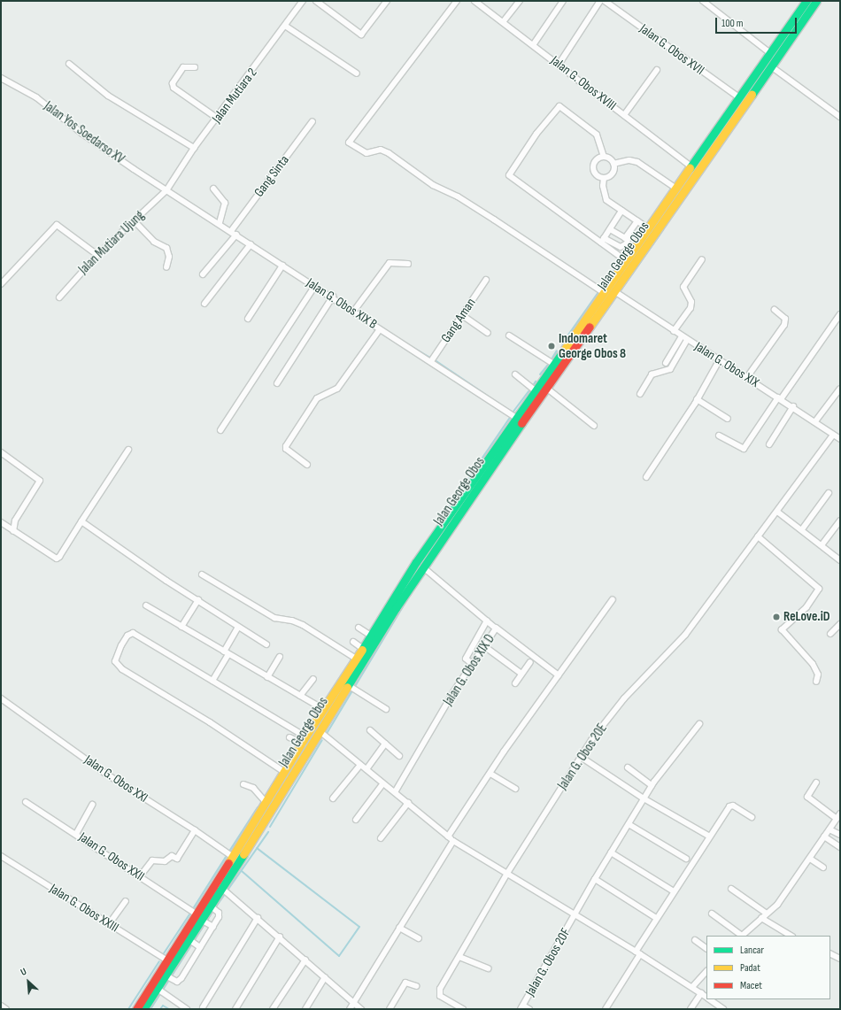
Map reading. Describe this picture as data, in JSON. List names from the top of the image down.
{
  "streets": {
    "main road": ["Jalan George Obos"],
    "street": [
      "Jalan G. Obos XVII",
      "Jalan G. Obos XVIII",
      "Jalan Mutiara 2",
      "Jalan Yos Soedarso XV",
      "Gang Sinta",
      "Jalan Mutiara Ujung",
      "Jalan G. Obos XIX B",
      "Gang Aman",
      "Jalan G. Obos XIX",
      "Jalan G. Obos XIX D",
      "Jalan G. Obos 20E",
      "Jalan G. Obos XXI",
      "Jalan G. Obos XXII",
      "Jalan G. Obos XXIII",
      "Jalan G. Obos 20F"
    ]
  },
  "crossings": [
    ["Jalan G. Obos XVII", "Jalan George Obos"],
    ["Jalan G. Obos XVIII", "Jalan George Obos"],
    ["Jalan Mutiara 2", "Jalan Yos Soedarso XV"],
    ["Jalan Mutiara 2", "Jalan Mutiara Ujung"],
    ["Jalan Mutiara 2", "Jalan G. Obos XIX B"],
    ["Jalan Yos Soedarso XV", "Jalan Mutiara Ujung"],
    ["Jalan Yos Soedarso XV", "Jalan G. Obos XIX B"],
    ["Gang Sinta", "Jalan G. Obos XIX B"],
    ["Jalan Mutiara Ujung", "Jalan G. Obos XIX B"],
    ["Jalan George Obos", "Jalan G. Obos XIX B"],
    ["Jalan George Obos", "Jalan G. Obos XIX"],
    ["Jalan George Obos", "Jalan G. Obos XIX D"],
    ["Jalan George Obos", "Jalan G. Obos XXI"],
    ["Jalan George Obos", "Jalan G. Obos XXII"],
    ["Jalan George Obos", "Jalan G. Obos XXIII"],
    ["Jalan G. Obos XIX B", "Gang Aman"],
    ["Jalan G. Obos XIX", "Jalan G. Obos 20E"]
  ],
  "places": ["Indomaret George Obos 8", "ReLove.iD"],
  "legend": ["Lancar", "Padat", "Macet"],
  "scale_bar": "100 m",
  "north": "top left"
}
